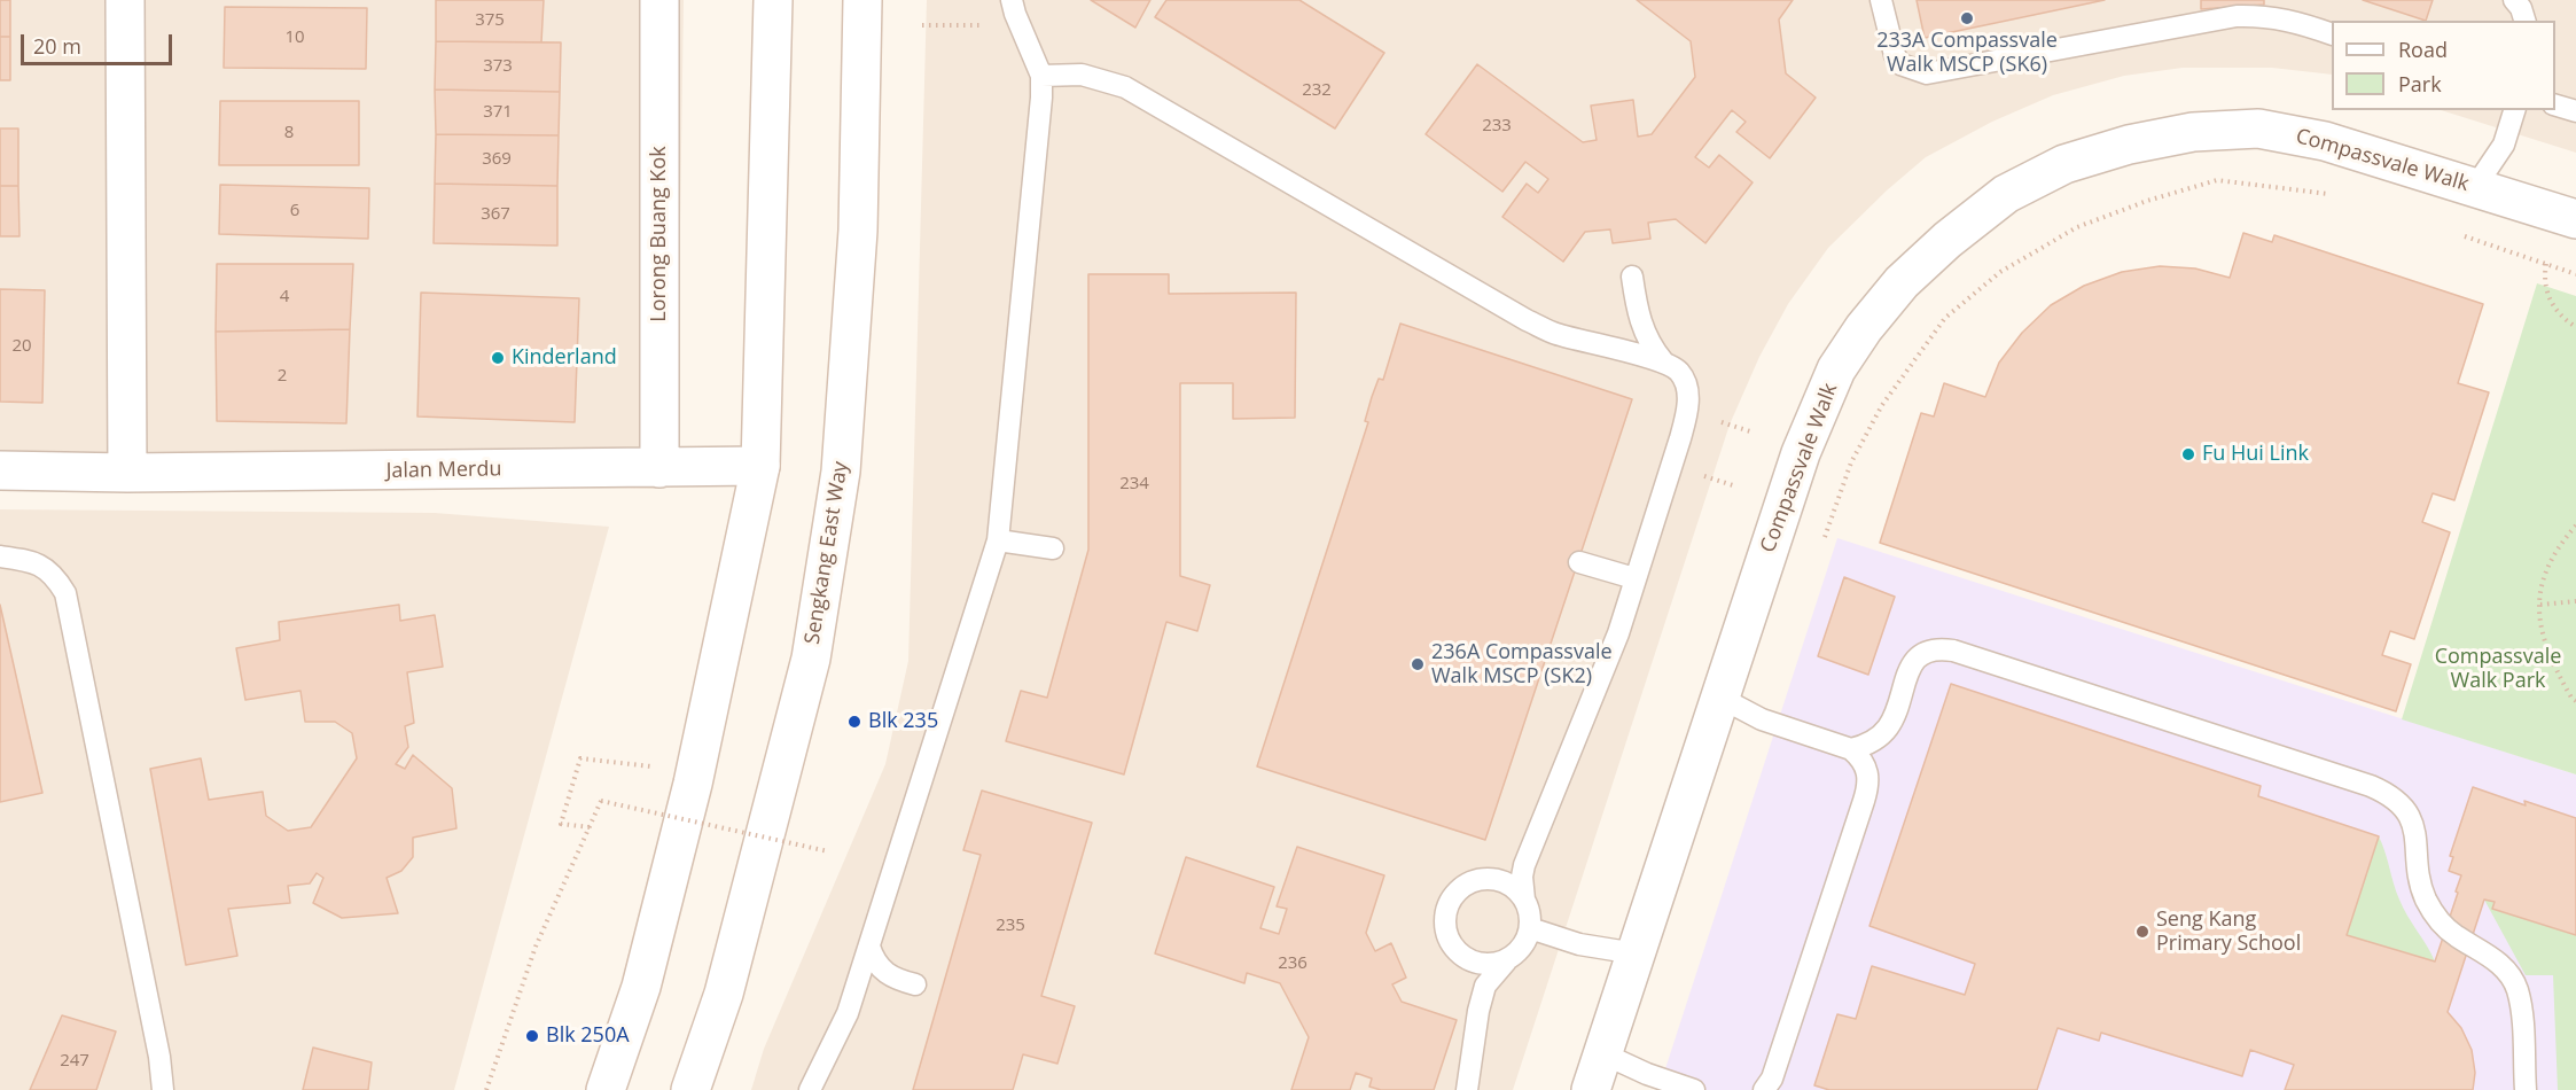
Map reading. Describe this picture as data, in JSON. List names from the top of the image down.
{
  "streets": {
    "street": [
      "Compassvale Walk",
      "Lorong Buang Kok",
      "Jalan Merdu",
      "Sengkang East Way"
    ]
  },
  "crossings": [
    ["Lorong Buang Kok", "Jalan Merdu"]
  ],
  "parks": ["Compassvale Walk Park"],
  "places": [
    "233A Compassvale Walk MSCP (SK6)",
    "Kinderland",
    "Fu Hui Link",
    "236A Compassvale Walk MSCP (SK2)",
    "Blk 235",
    "Seng Kang Primary School",
    "Blk 250A"
  ],
  "house_numbers": [
    "375",
    "10",
    "373",
    "232",
    "371",
    "233",
    "8",
    "369",
    "6",
    "367",
    "4",
    "20",
    "2",
    "234",
    "235",
    "236",
    "247"
  ],
  "legend": ["Road", "Park"],
  "scale_bar": "20 m"
}
